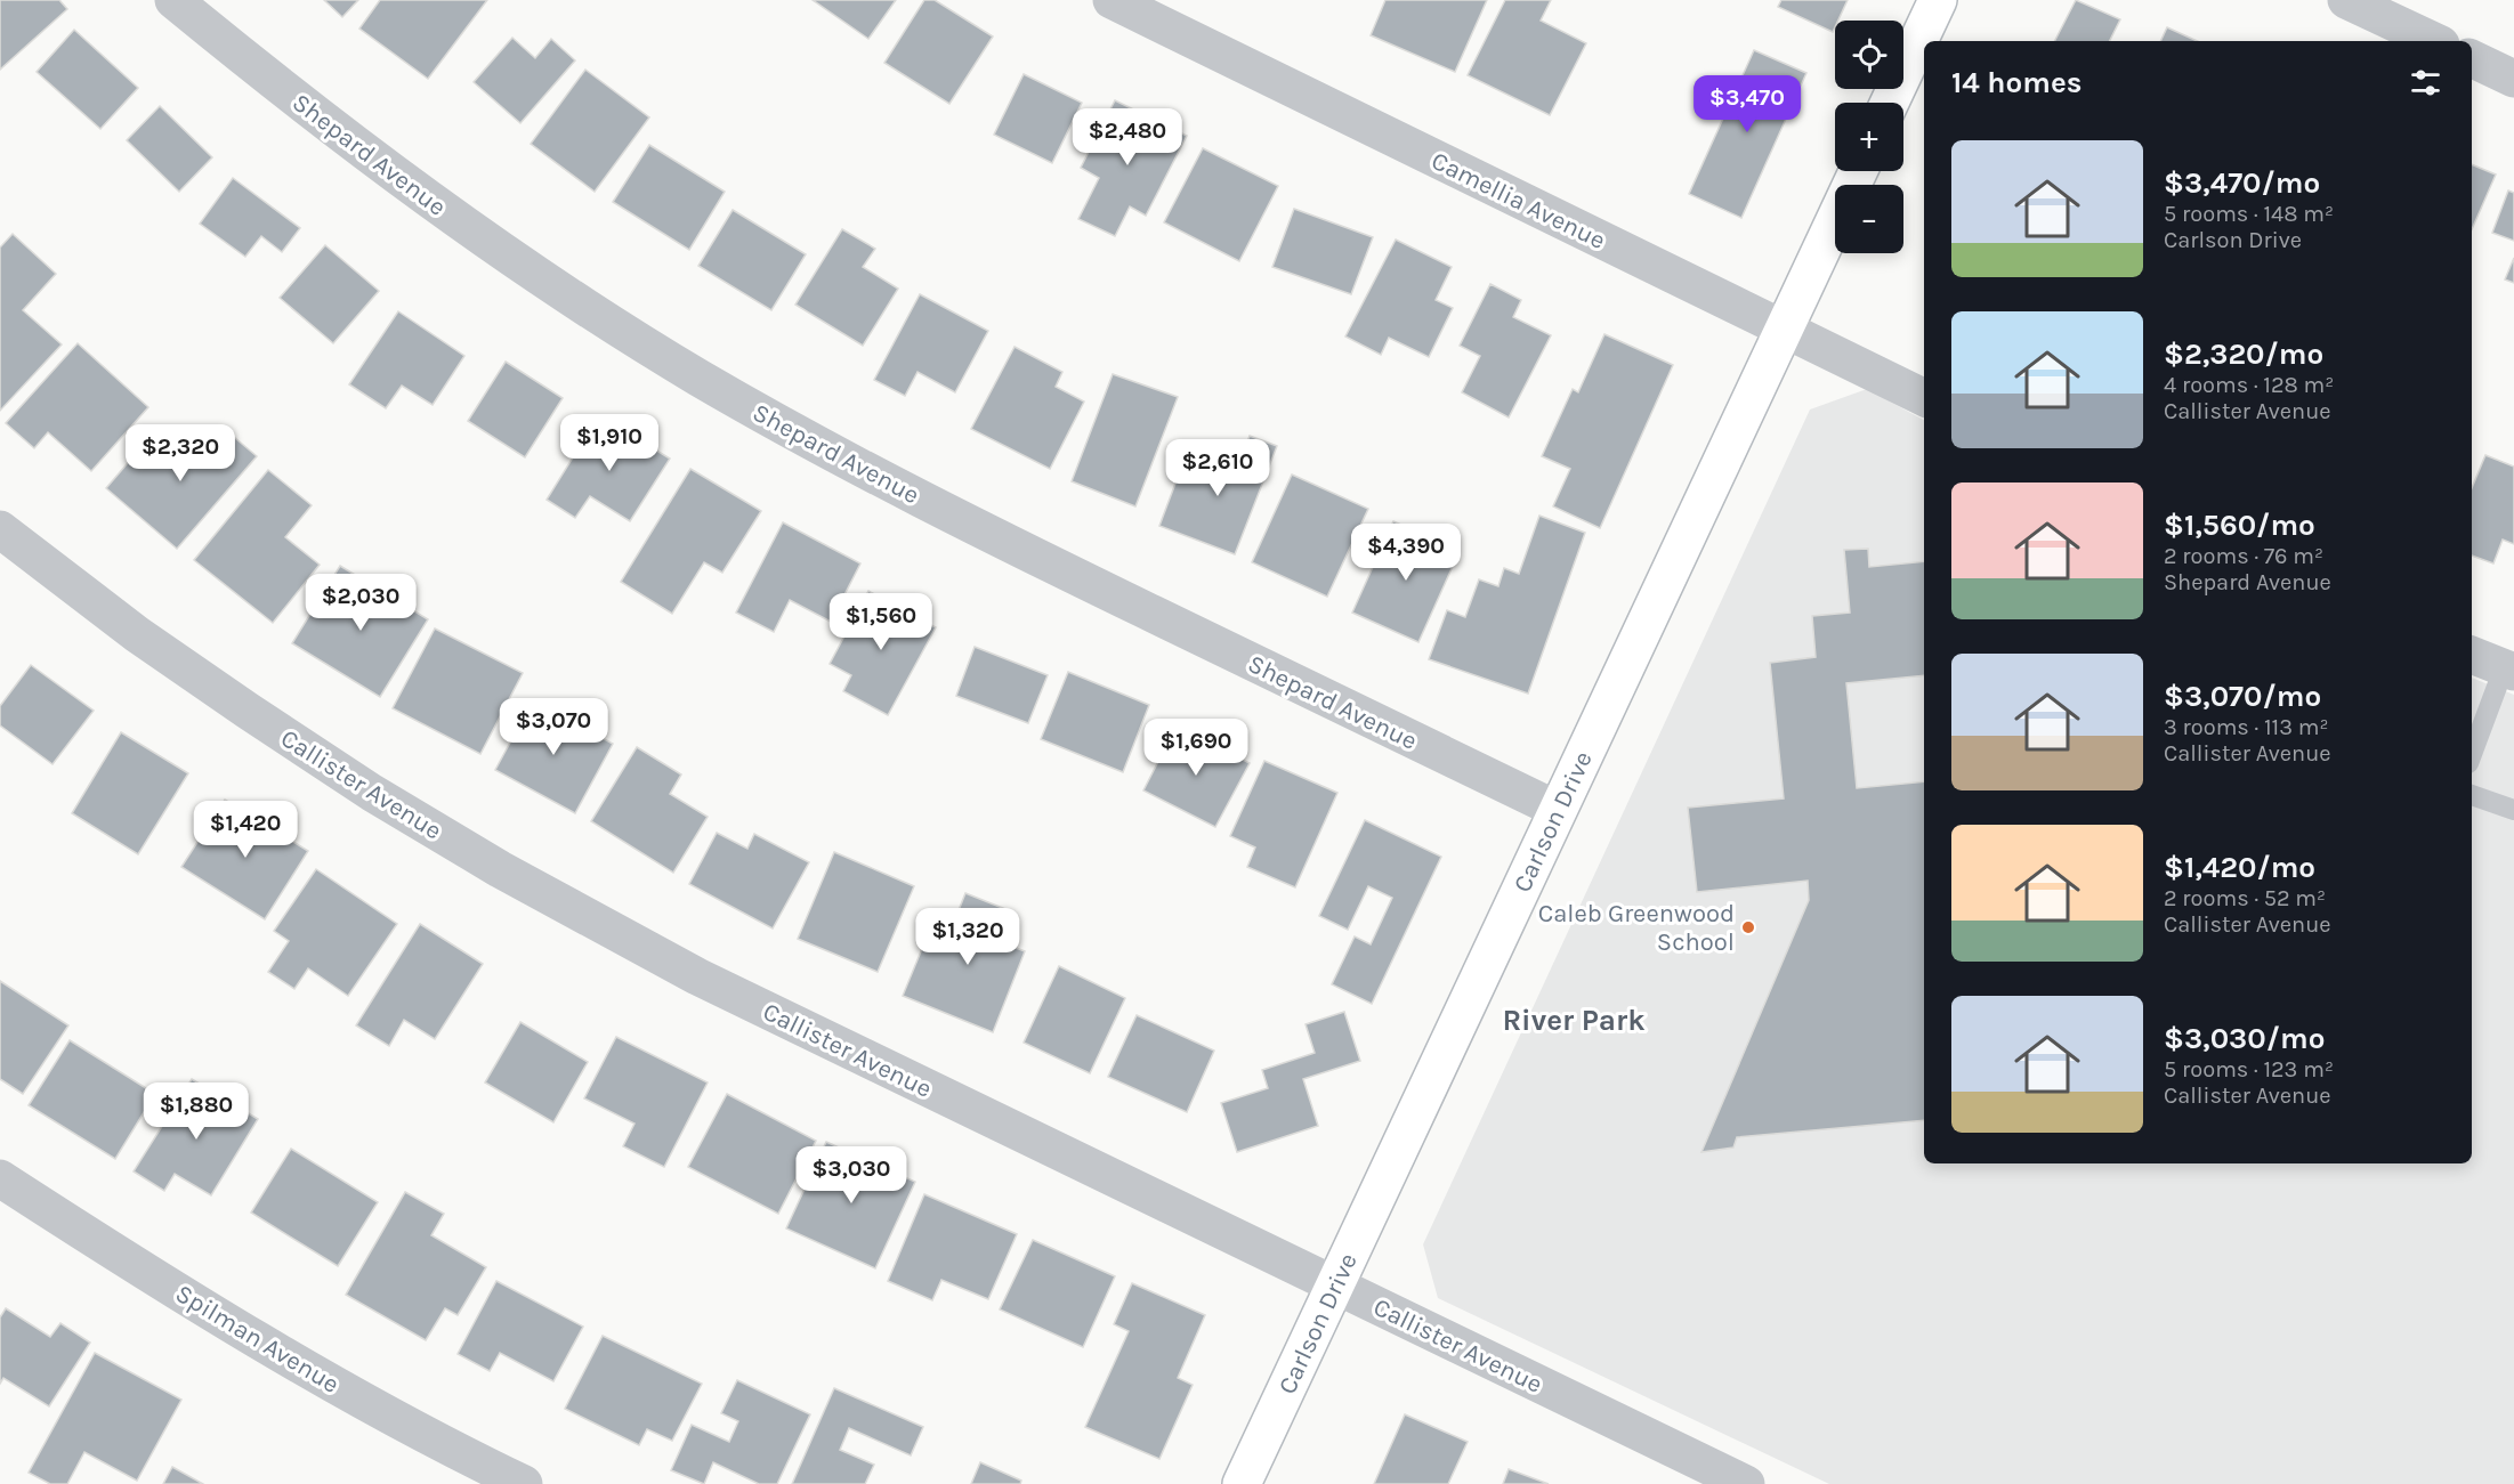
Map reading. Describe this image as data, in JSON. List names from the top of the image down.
{
  "streets": {
    "street": [
      "Shepard Avenue",
      "Camellia Avenue",
      "Callister Avenue",
      "Carlson Drive",
      "Spilman Avenue"
    ]
  },
  "crossings": [
    ["Shepard Avenue", "Carlson Drive"],
    ["Camellia Avenue", "Carlson Drive"],
    ["Callister Avenue", "Carlson Drive"]
  ],
  "districts": ["River Park"],
  "places": ["Caleb Greenwood School"],
  "page": {
    "map_buttons": ["+", "−"],
    "heading": "14 homes",
    "price": [
      "$3,470",
      "$2,480",
      "$1,910",
      "$2,320",
      "$2,610",
      "$4,390",
      "$2,030",
      "$1,560",
      "$3,070",
      "$1,690",
      "$1,420",
      "$1,320",
      "$1,880",
      "$3,030"
    ],
    "list": [
      {
        "name": "$3,470/mo",
        "note": "5 rooms · 148 m² · Carlson Drive"
      },
      {
        "name": "$2,320/mo",
        "note": "4 rooms · 128 m² · Callister Avenue"
      },
      {
        "name": "$1,560/mo",
        "note": "2 rooms · 76 m² · Shepard Avenue"
      },
      {
        "name": "$3,070/mo",
        "note": "3 rooms · 113 m² · Callister Avenue"
      },
      {
        "name": "$1,420/mo",
        "note": "2 rooms · 52 m² · Callister Avenue"
      },
      {
        "name": "$3,030/mo",
        "note": "5 rooms · 123 m² · Callister Avenue"
      }
    ]
  }
}
